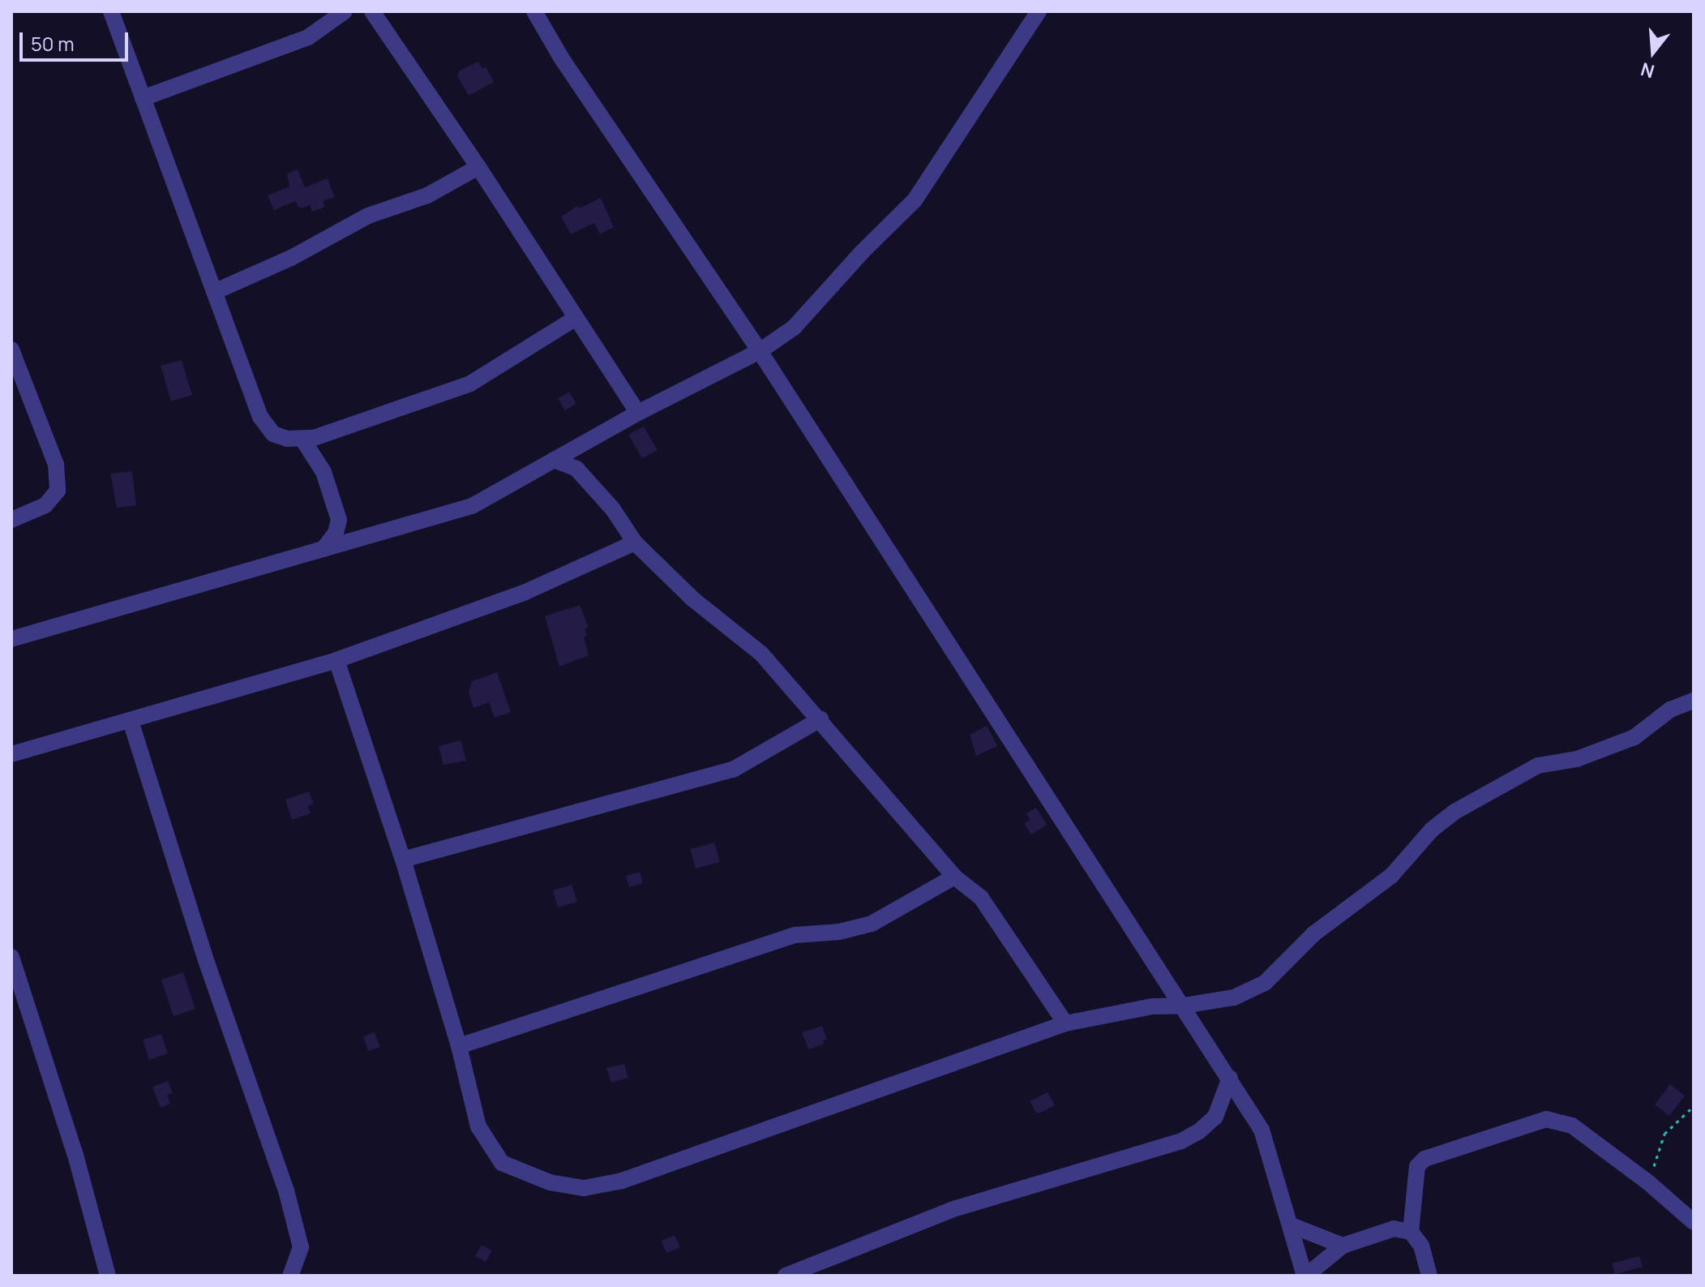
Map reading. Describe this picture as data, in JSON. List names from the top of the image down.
{
  "scale_bar": "50 m",
  "north": "bottom"
}
